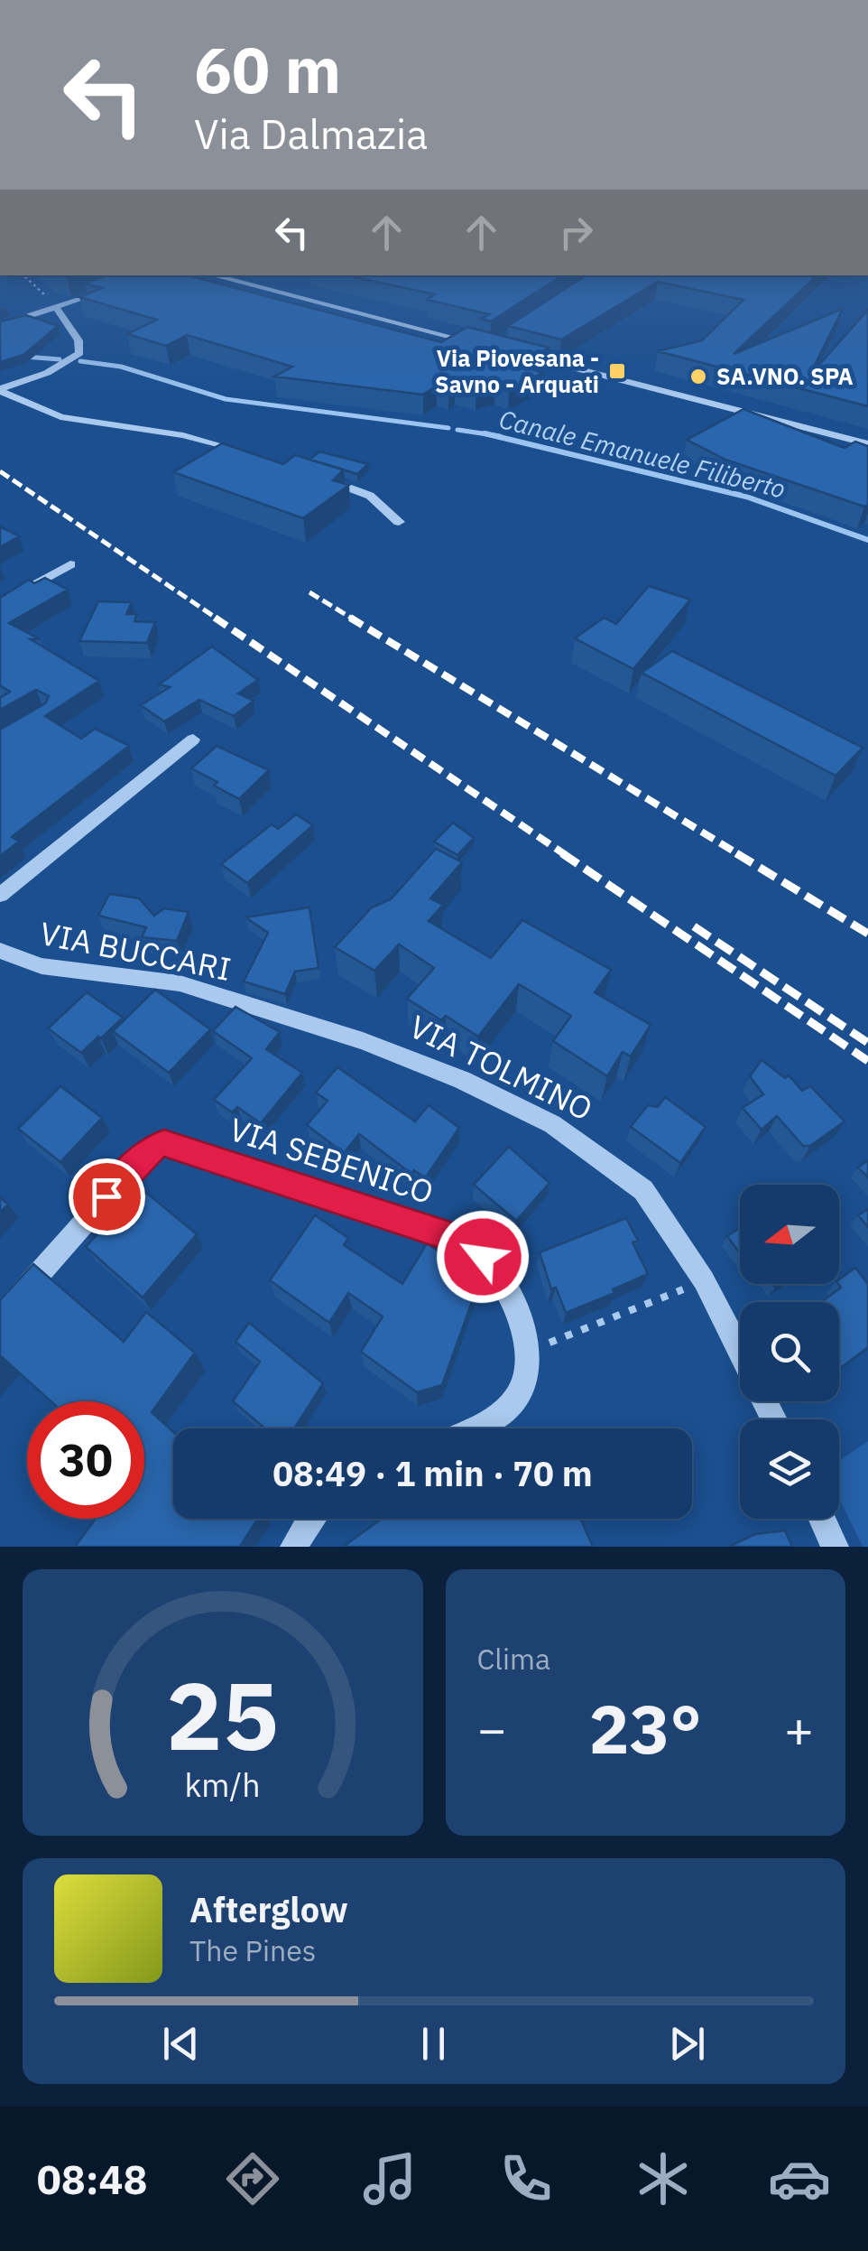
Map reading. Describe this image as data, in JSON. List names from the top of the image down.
{
  "streets": {
    "street": ["VIA BUCCARI", "VIA TOLMINO", "VIA SEBENICO"]
  },
  "crossings": [
    ["VIA BUCCARI", "VIA TOLMINO"]
  ],
  "water": ["Canale Emanuele Filiberto"],
  "places": {
    "transit": ["Via Piovesana - Savno - Arquati"],
    "other": ["SA.VNO. SPA"]
  },
  "north": "left",
  "page": {
    "turn": ["60 m", "Via Dalmazia"],
    "limit": "30",
    "trip": "08:49 · 1 min · 70 m",
    "tile": "Clima",
    "heat": ["−", "23°", "+"],
    "song": ["Afterglow", "The Pines"],
    "tabs": "08:48",
    "gauge": ["25", "km/h"]
  }
}
